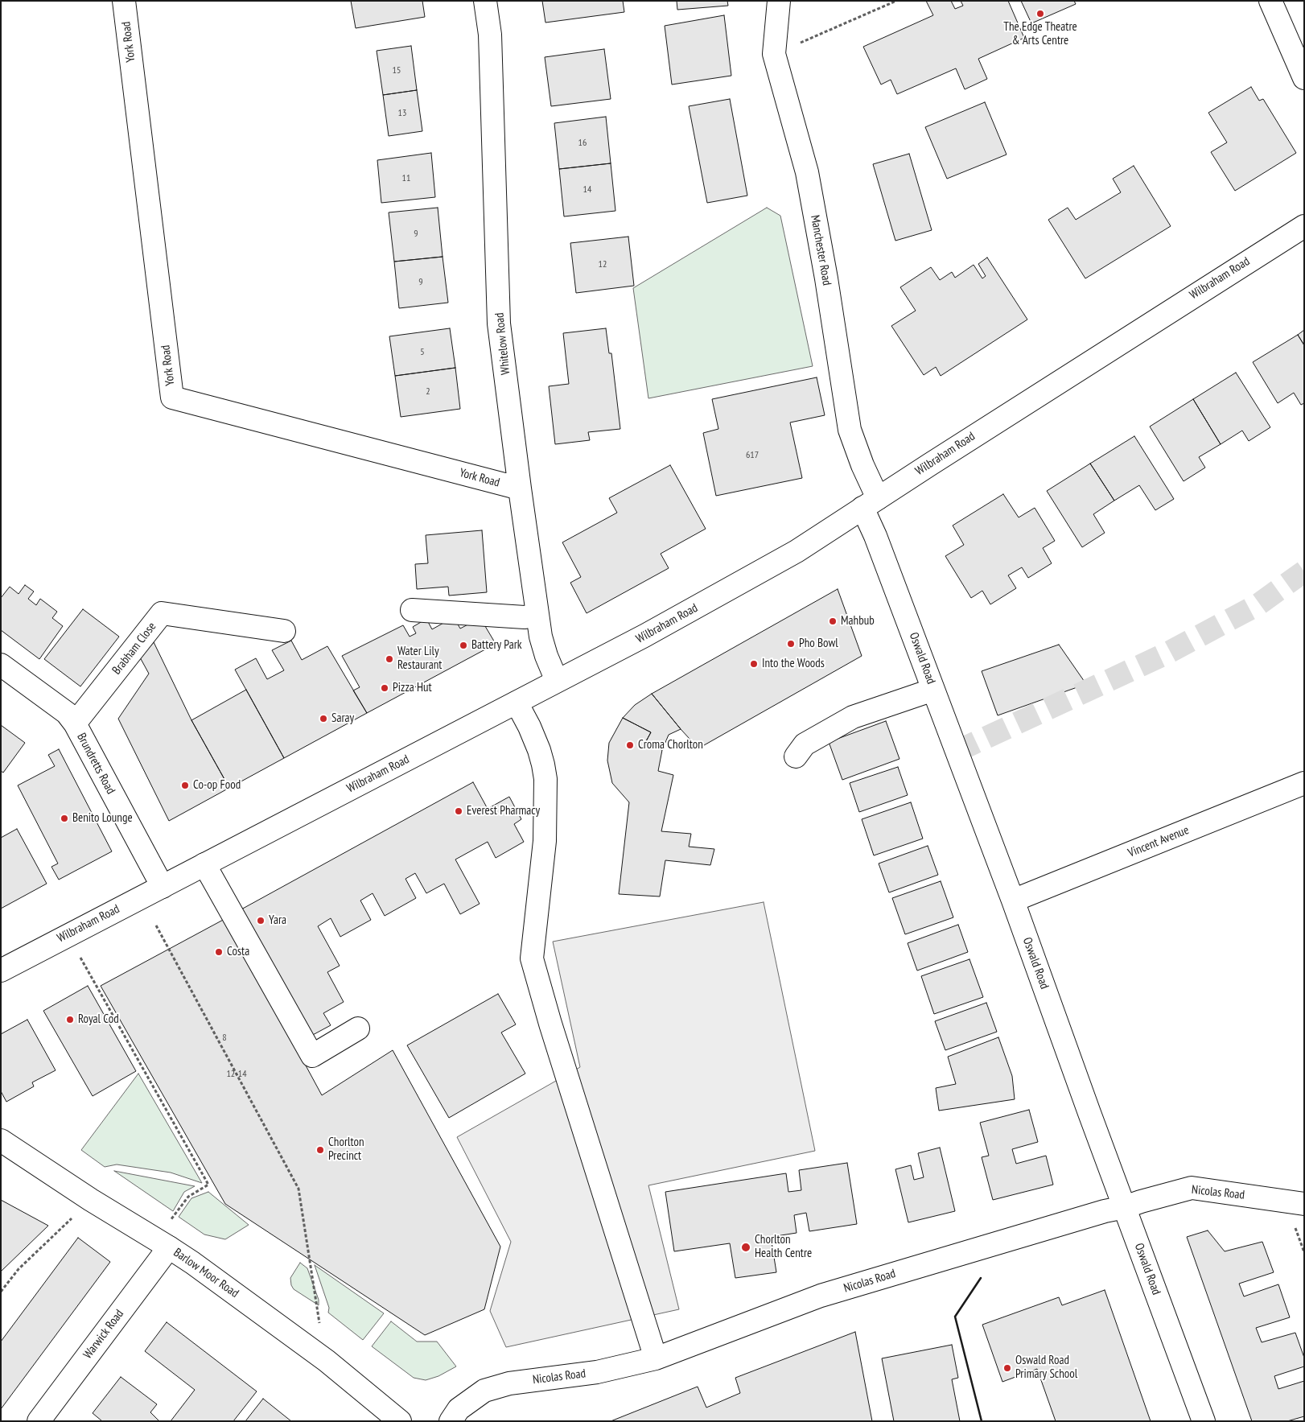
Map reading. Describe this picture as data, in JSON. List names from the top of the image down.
{
  "streets": {
    "main road": [
      "York Road",
      "Manchester Road",
      "Wilbraham Road",
      "Whitelow Road",
      "Brabham Close",
      "Oswald Road",
      "Brundretts Road",
      "Vincent Avenue",
      "Nicolas Road",
      "Barlow Moor Road",
      "Warwick Road"
    ]
  },
  "crossings": [
    ["York Road", "Whitelow Road"],
    ["Manchester Road", "Wilbraham Road"],
    ["Manchester Road", "Oswald Road"],
    ["Wilbraham Road", "Whitelow Road"],
    ["Wilbraham Road", "Oswald Road"],
    ["Wilbraham Road", "Brundretts Road"],
    ["Brabham Close", "Brundretts Road"],
    ["Oswald Road", "Vincent Avenue"],
    ["Oswald Road", "Nicolas Road"],
    ["Barlow Moor Road", "Warwick Road"]
  ],
  "places": [
    "The Edge Theatre & Arts Centre",
    "Mahbub",
    "Pho Bowl",
    "Battery Park",
    "Water Lily Restaurant",
    "Into the Woods",
    "Pizza Hut",
    "Saray",
    "Croma Chorlton",
    "Co-op Food",
    "Everest Pharmacy",
    "Benito Lounge",
    "Yara",
    "Costa",
    "Royal Cod",
    "Chorlton Precinct",
    "Chorlton Health Centre",
    "Oswald Road Primary School"
  ],
  "house_numbers": [
    "15",
    "13",
    "16",
    "11",
    "14",
    "9",
    "12",
    "9",
    "5",
    "2",
    "617",
    "8",
    "12-14"
  ]
}
